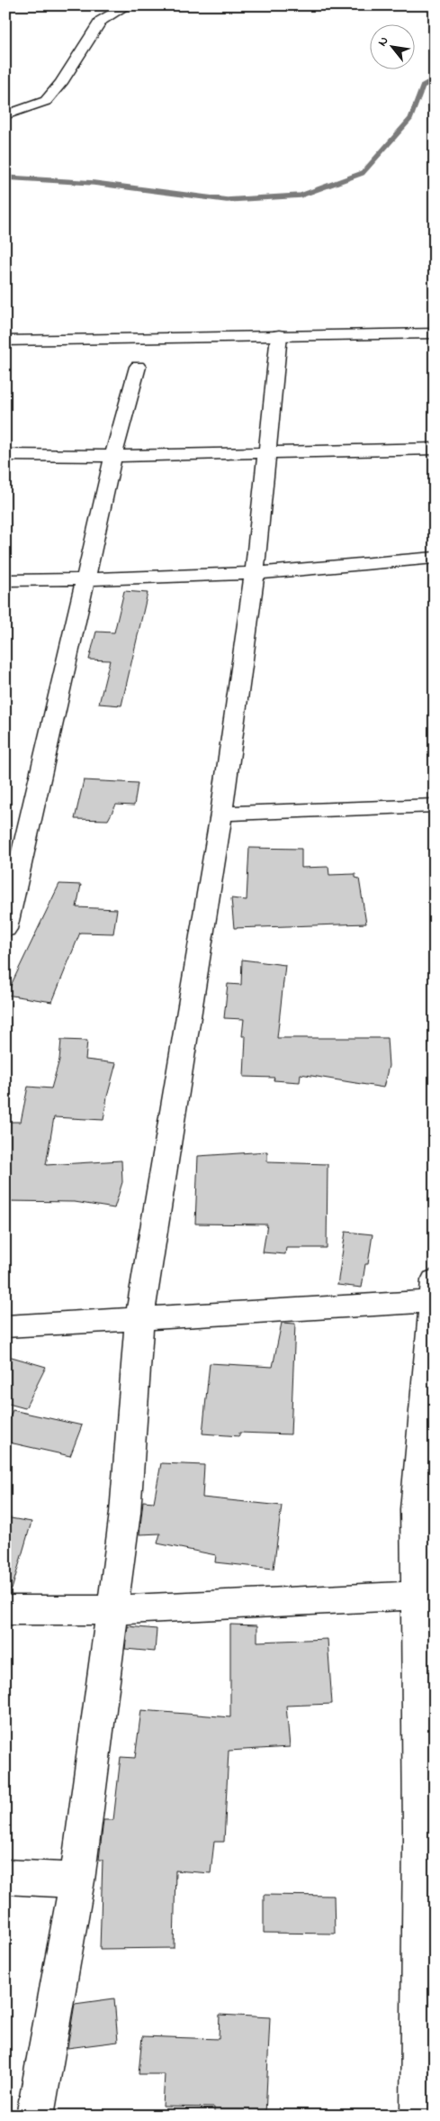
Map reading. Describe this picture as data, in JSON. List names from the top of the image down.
{
  "north": "top left"
}
